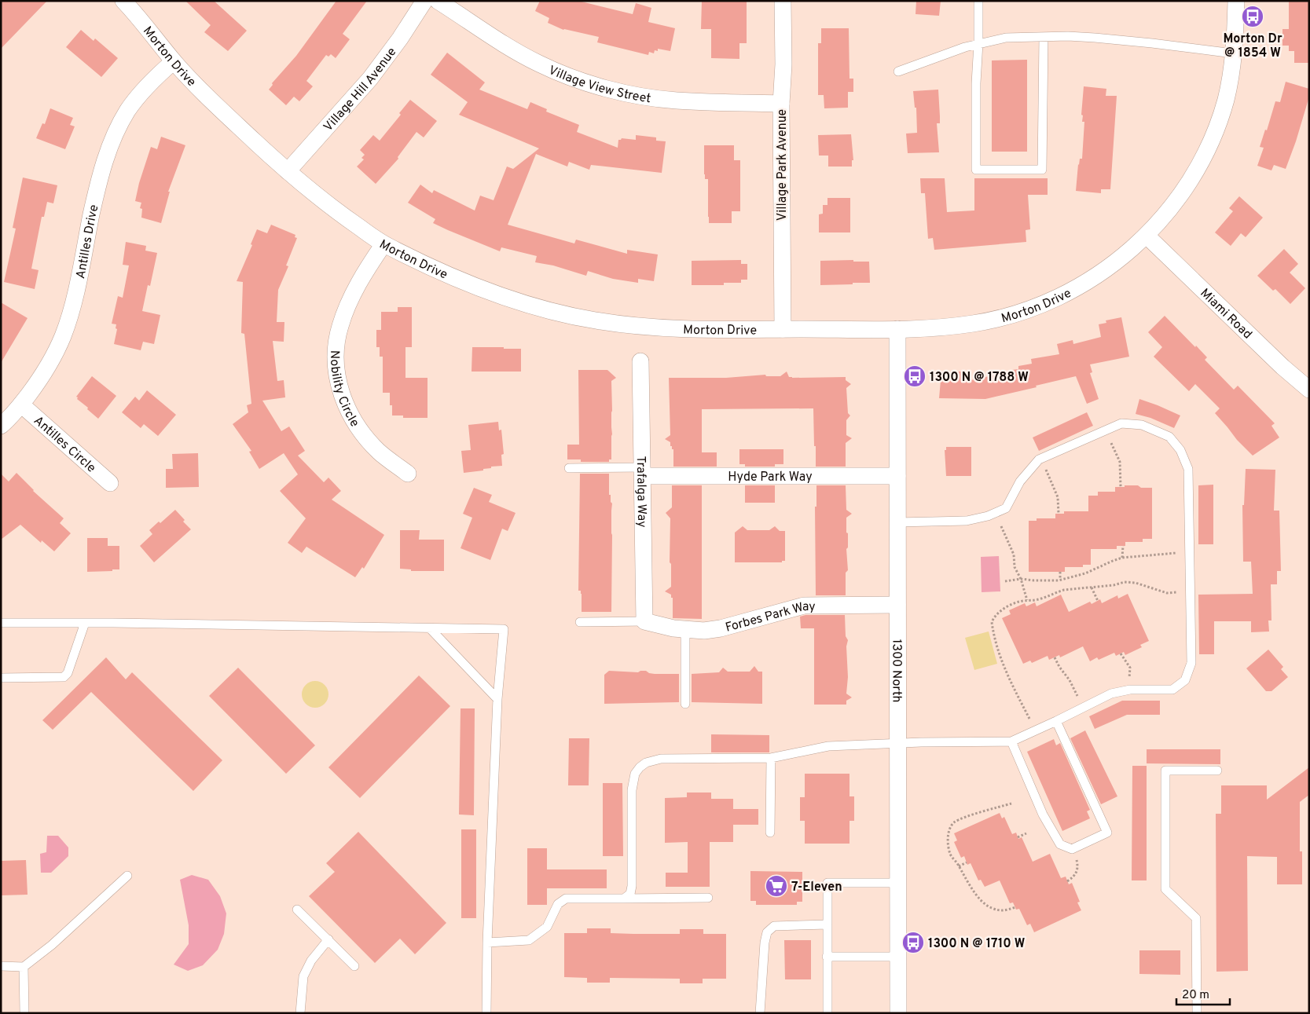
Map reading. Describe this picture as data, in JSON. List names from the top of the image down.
{
  "streets": {
    "street": [
      "Morton Drive",
      "Village View Street",
      "Village Hill Avenue",
      "Village Park Avenue",
      "Antilles Drive",
      "Miami Road",
      "Nobility Circle",
      "Antilles Circle",
      "Hyde Park Way",
      "Trafalga Way",
      "Forbes Park Way",
      "1300 North"
    ]
  },
  "crossings": [
    ["Morton Drive", "Village Hill Avenue"],
    ["Morton Drive", "Village Park Avenue"],
    ["Morton Drive", "Antilles Drive"],
    ["Morton Drive", "Miami Road"],
    ["Morton Drive", "Nobility Circle"],
    ["Morton Drive", "1300 North"],
    ["Village View Street", "Village Park Avenue"],
    ["Antilles Drive", "Antilles Circle"],
    ["Hyde Park Way", "Trafalga Way"],
    ["Hyde Park Way", "1300 North"],
    ["Trafalga Way", "Forbes Park Way"],
    ["Forbes Park Way", "1300 North"]
  ],
  "places": {
    "bus stop": ["Morton Dr @ 1854 W", "1300 N @ 1788 W", "1300 N @ 1710 W"],
    "supermarket": ["7-Eleven"]
  },
  "scale_bar": "20 m"
}
